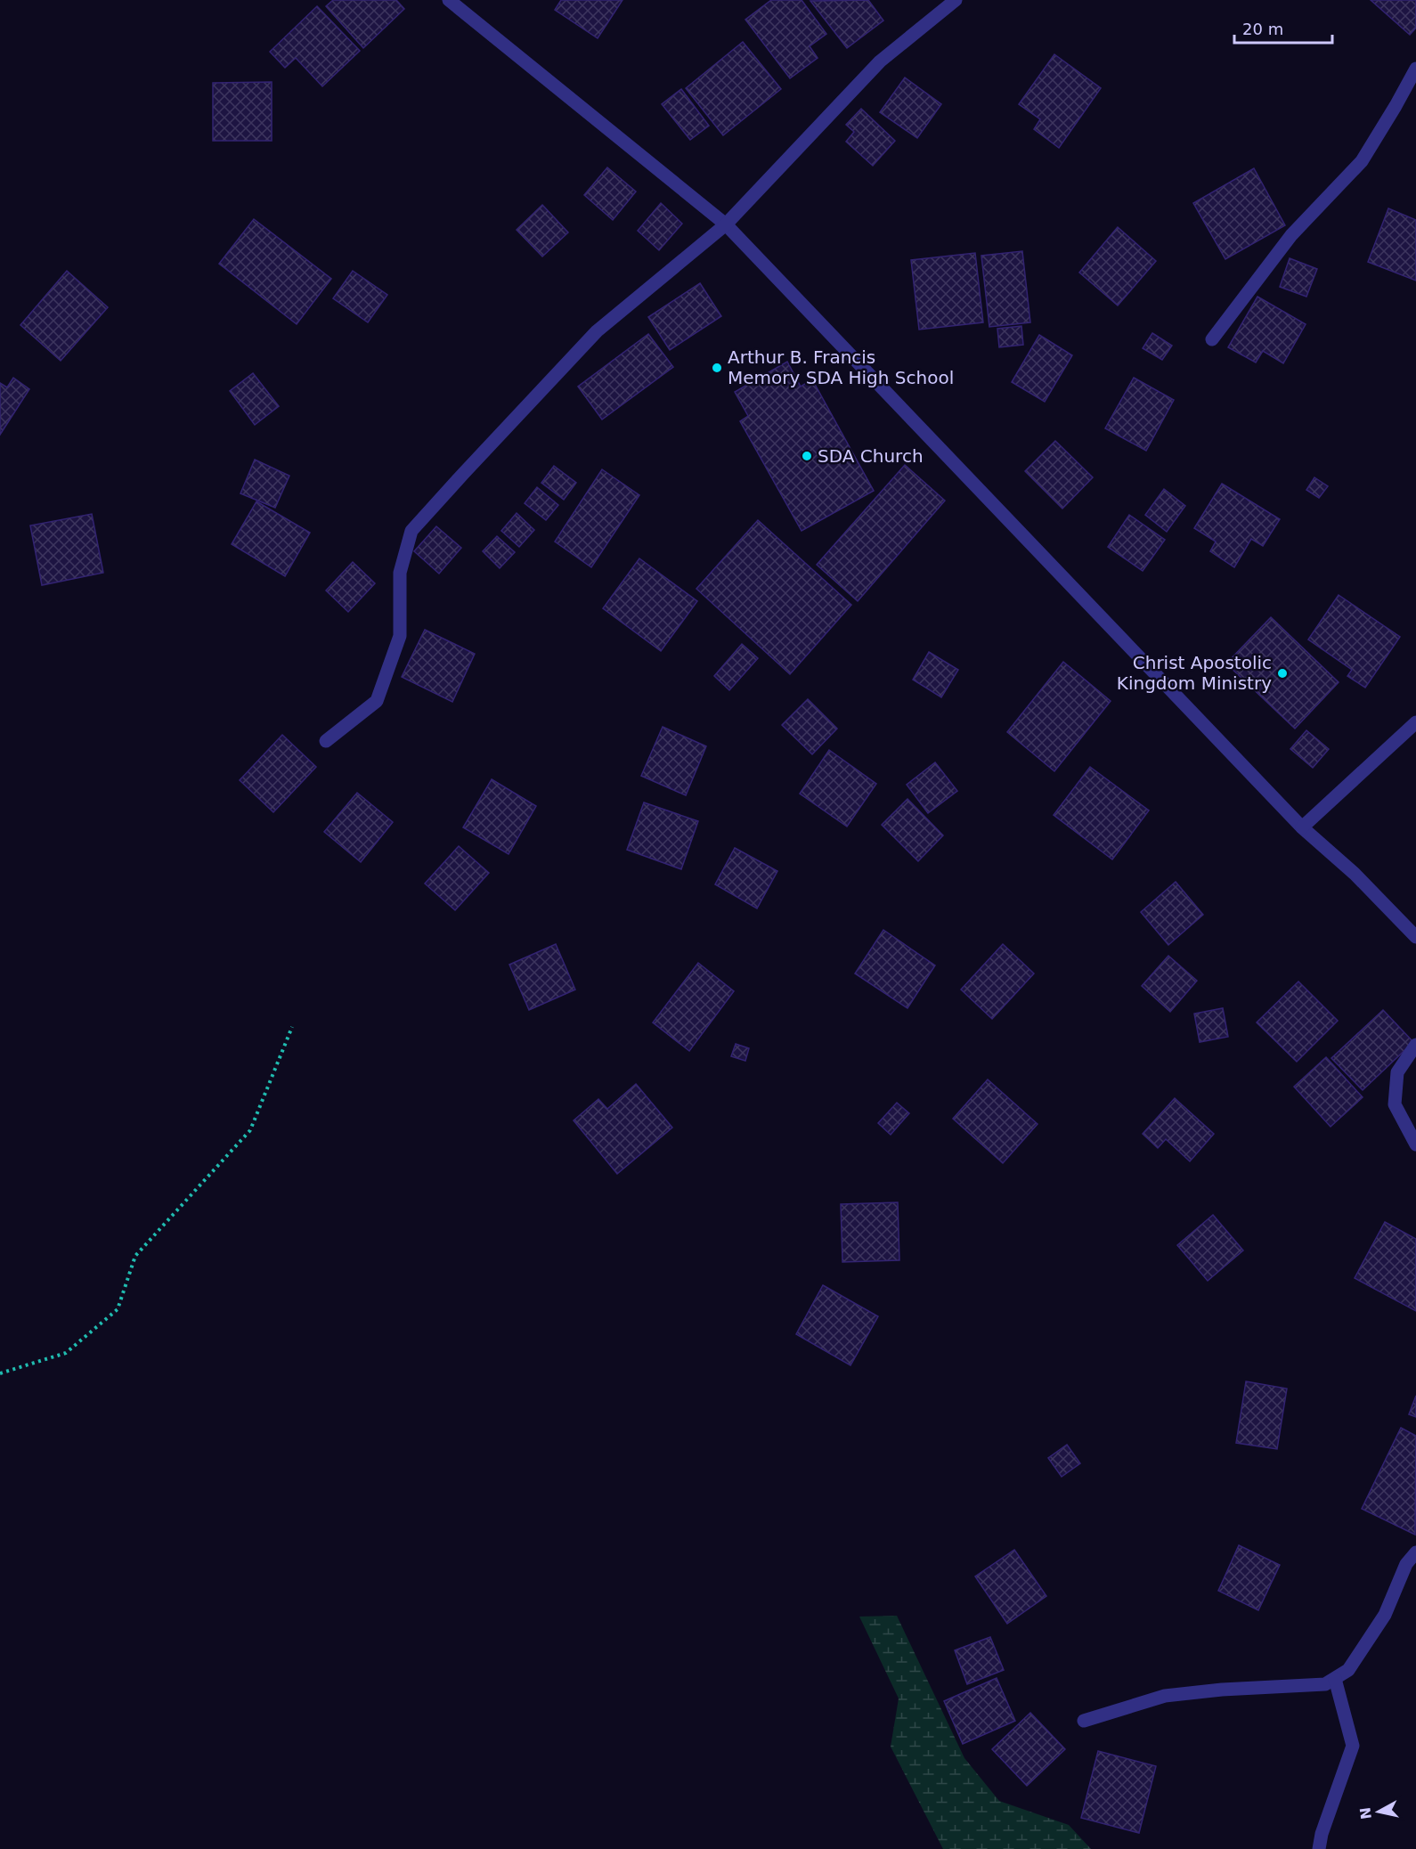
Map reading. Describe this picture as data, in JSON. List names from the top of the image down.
{
  "places": ["Arthur B. Francis Memory SDA High School", "SDA Church", "Christ Apostolic Kingdom Ministry"],
  "scale_bar": "20 m",
  "north": "left"
}
